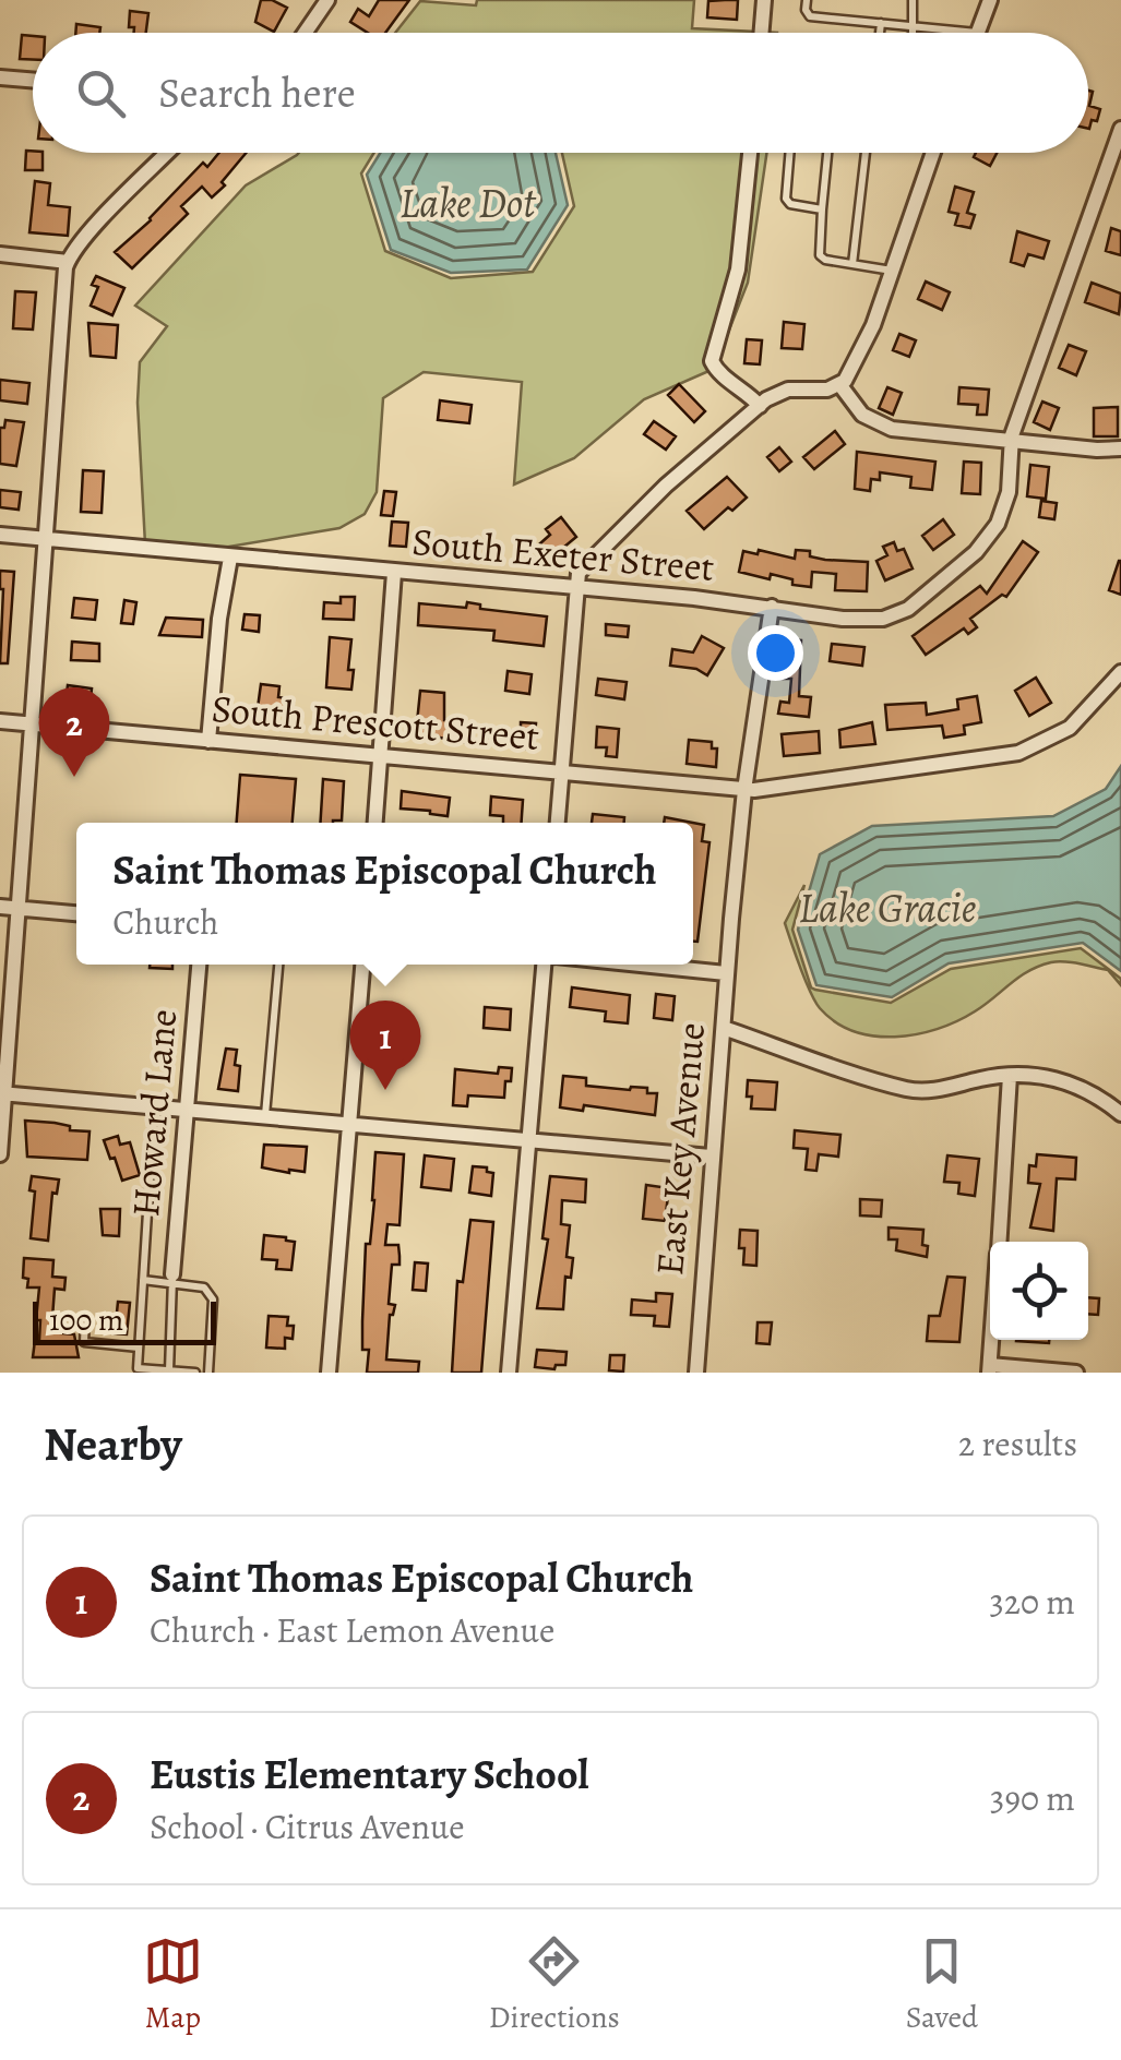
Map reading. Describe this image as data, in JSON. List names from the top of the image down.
{
  "streets": {
    "street": [
      "South Exeter Street",
      "South Prescott Street",
      "Howard Lane",
      "East Key Avenue"
    ]
  },
  "crossings": [
    ["South Exeter Street", "East Key Avenue"],
    ["South Prescott Street", "East Key Avenue"]
  ],
  "water": ["Lake Dot", "Lake Gracie"],
  "scale_bar": "100 m",
  "page": {
    "search": "Search here",
    "pins": ["2", "1"],
    "popup": ["Saint Thomas Episcopal Church", "Church"],
    "scale": "100 m",
    "heading": ["Nearby", "2 results"],
    "list": [
      {
        "mark": "1",
        "name": "Saint Thomas Episcopal Church",
        "note": "Church · East Lemon Avenue",
        "value": "320 m"
      },
      {
        "mark": "2",
        "name": "Eustis Elementary School",
        "note": "School · Citrus Avenue",
        "value": "390 m"
      }
    ],
    "nav": ["Map", "Directions", "Saved"]
  }
}
